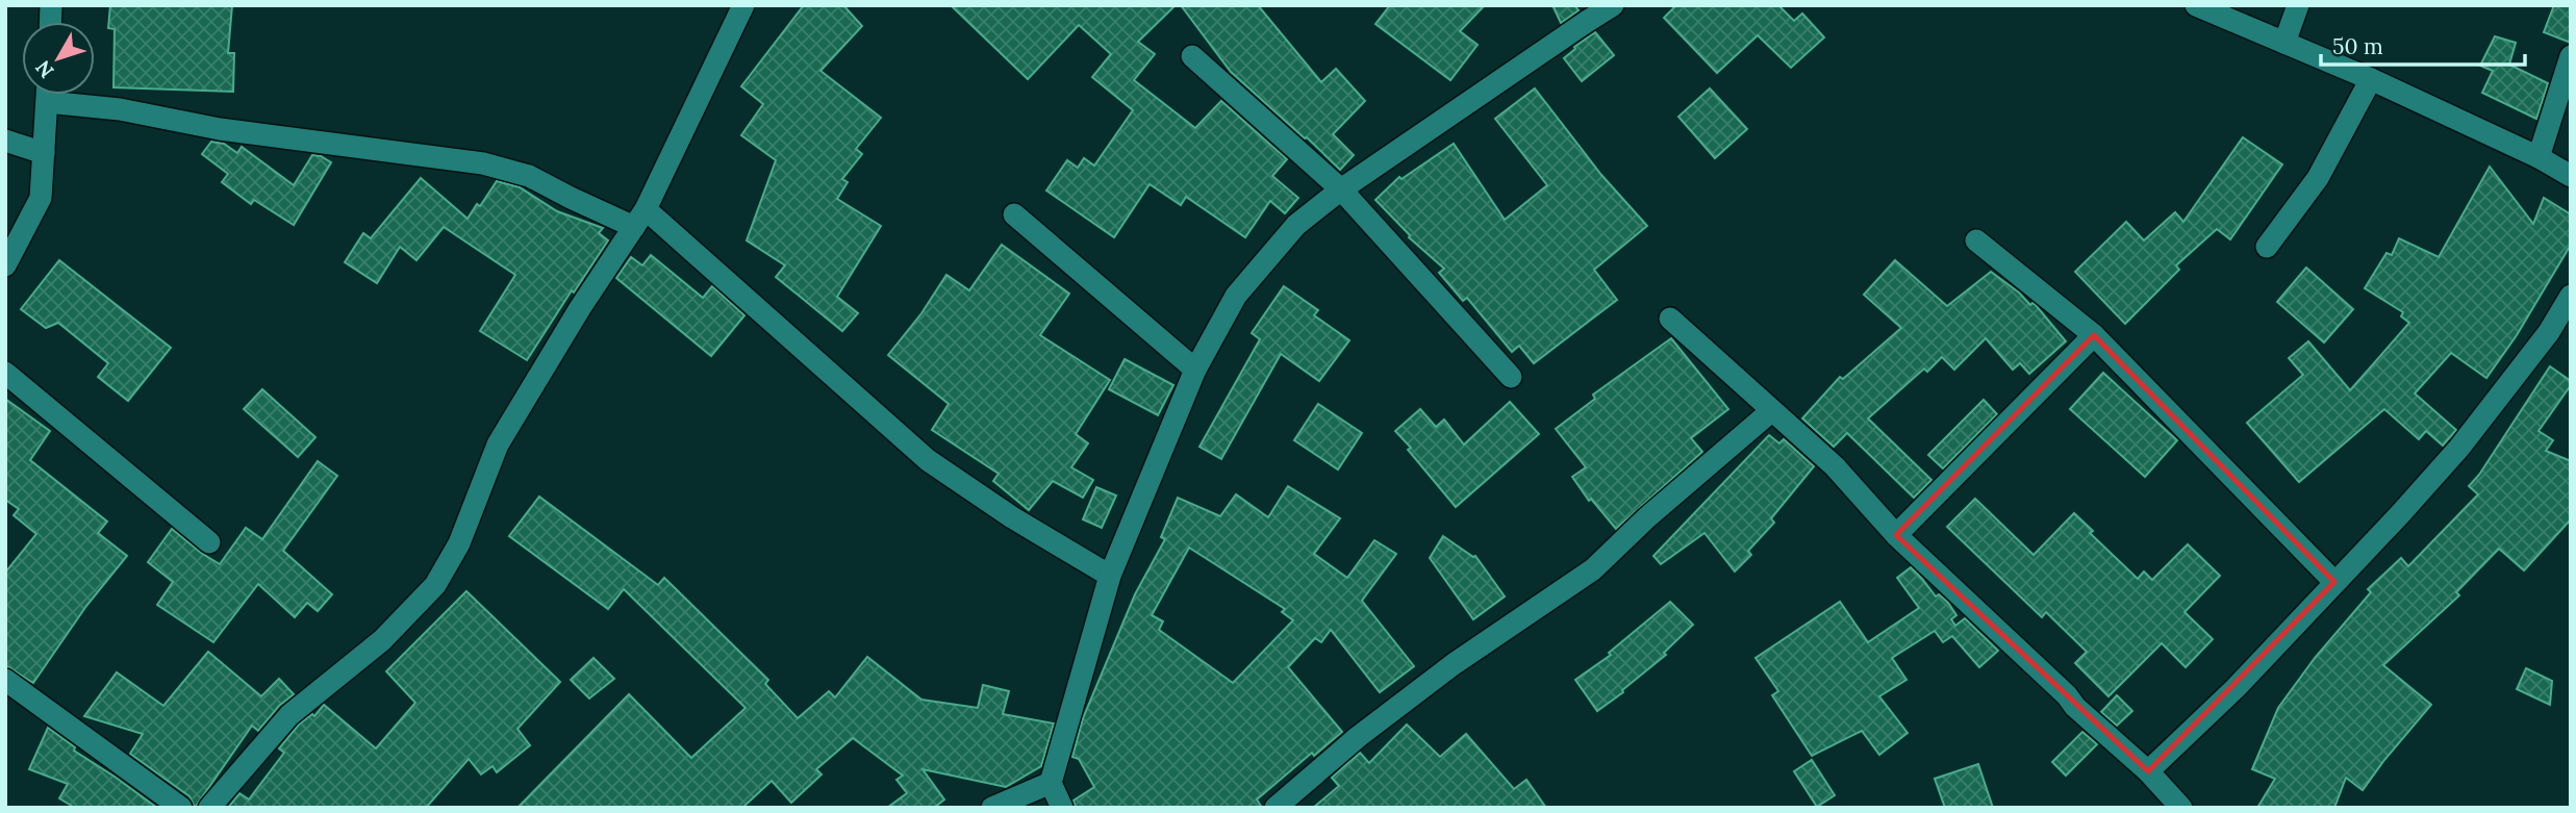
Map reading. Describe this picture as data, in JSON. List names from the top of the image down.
{
  "scale_bar": "50 m",
  "north": "bottom left"
}
